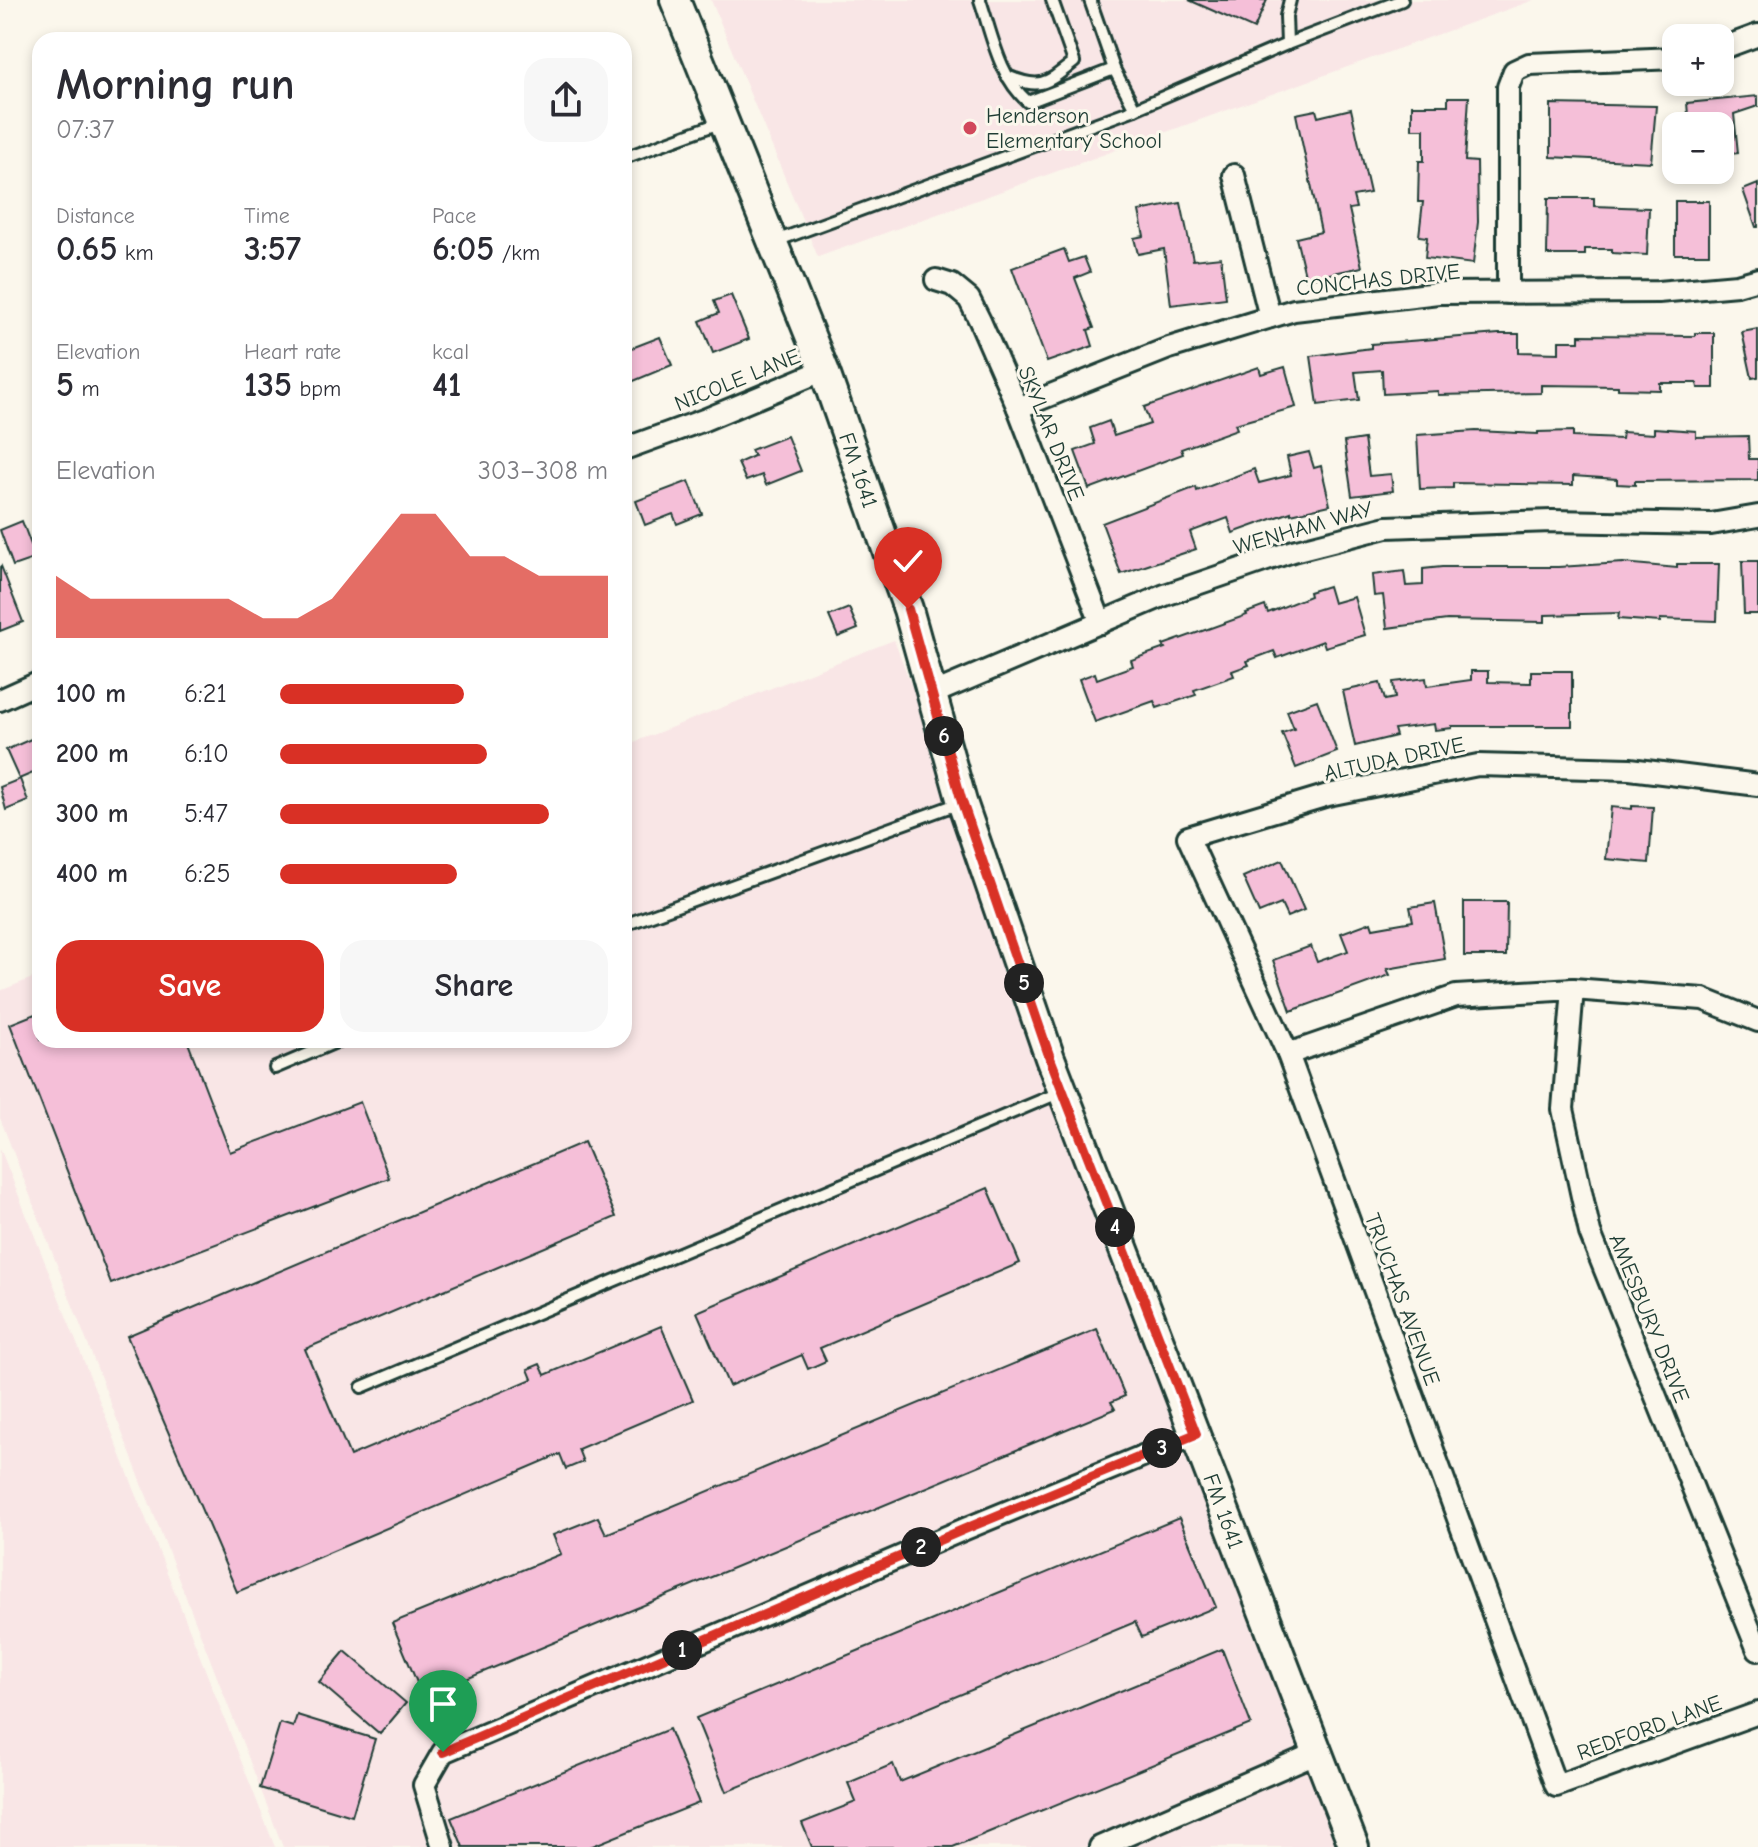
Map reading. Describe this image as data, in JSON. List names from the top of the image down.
{
  "streets": {
    "main road": ["FM 1641"],
    "street": [
      "CONCHAS DRIVE",
      "NICOLE LANE",
      "SKYLAR DRIVE",
      "WENHAM WAY",
      "ALTUDA DRIVE",
      "TRUCHAS AVENUE",
      "AMESBURY DRIVE",
      "REDFORD LANE"
    ]
  },
  "crossings": [
    ["CONCHAS DRIVE", "SKYLAR DRIVE"],
    ["NICOLE LANE", "FM 1641"],
    ["SKYLAR DRIVE", "WENHAM WAY"],
    ["FM 1641", "WENHAM WAY"],
    ["ALTUDA DRIVE", "TRUCHAS AVENUE"],
    ["TRUCHAS AVENUE", "REDFORD LANE"]
  ],
  "places": ["Henderson Elementary School"],
  "page": {
    "map_buttons": ["+", "−"],
    "heading": ["Morning run", "07:37"],
    "stats": [
      ["Distance", "0.65 km"],
      ["Time", "3:57"],
      ["Pace", "6:05 /km"],
      ["Elevation", "5 m"],
      ["Heart rate", "135 bpm"],
      ["kcal", "41"]
    ],
    "chart": ["Elevation", "303–308 m"],
    "list": [
      {
        "name": "100 m",
        "note": "6:21"
      },
      {
        "name": "200 m",
        "note": "6:10"
      },
      {
        "name": "300 m",
        "note": "5:47"
      },
      {
        "name": "400 m",
        "note": "6:25"
      }
    ],
    "pins": [
      "6",
      "5",
      "4",
      "3",
      "2",
      "1"
    ],
    "buttons": ["Save", "Share"]
  }
}
